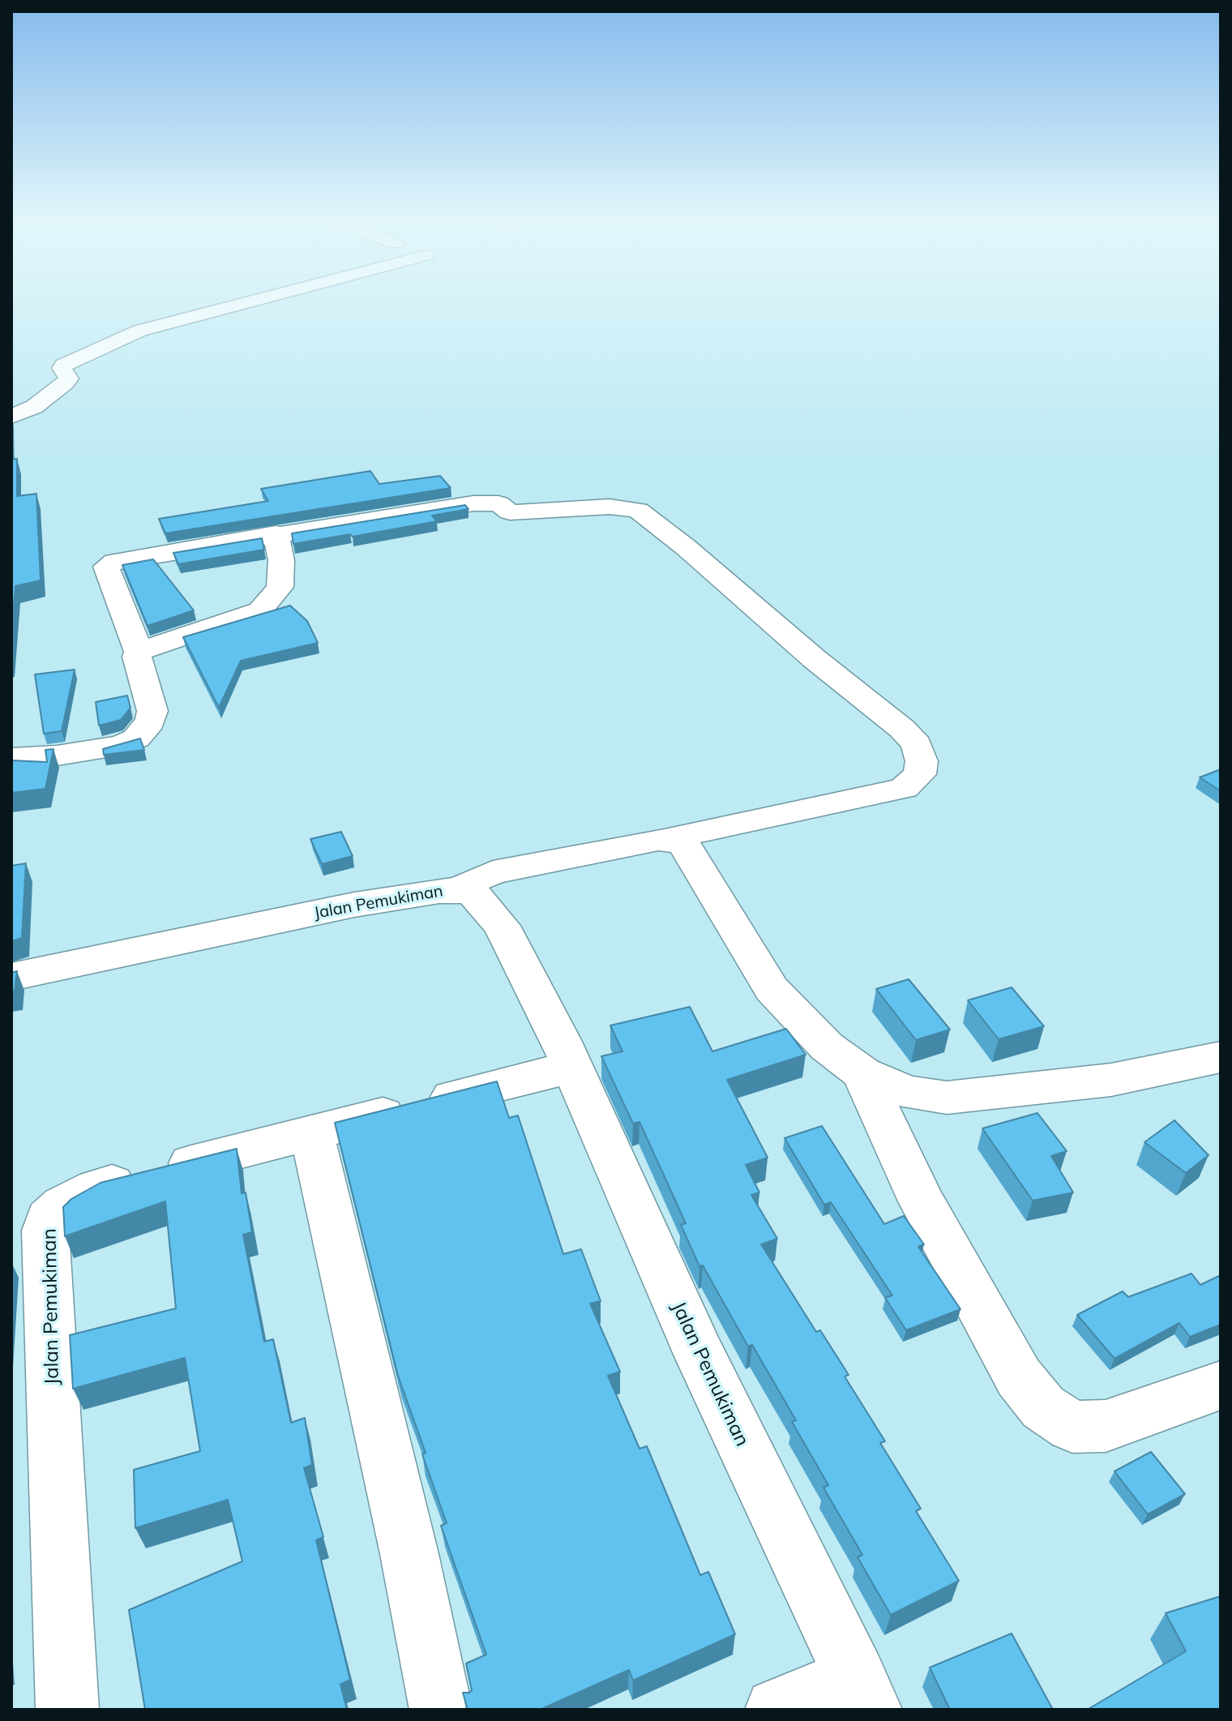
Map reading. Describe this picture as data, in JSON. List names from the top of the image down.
{
  "streets": {
    "street": ["Jalan Pemukiman"]
  }
}
